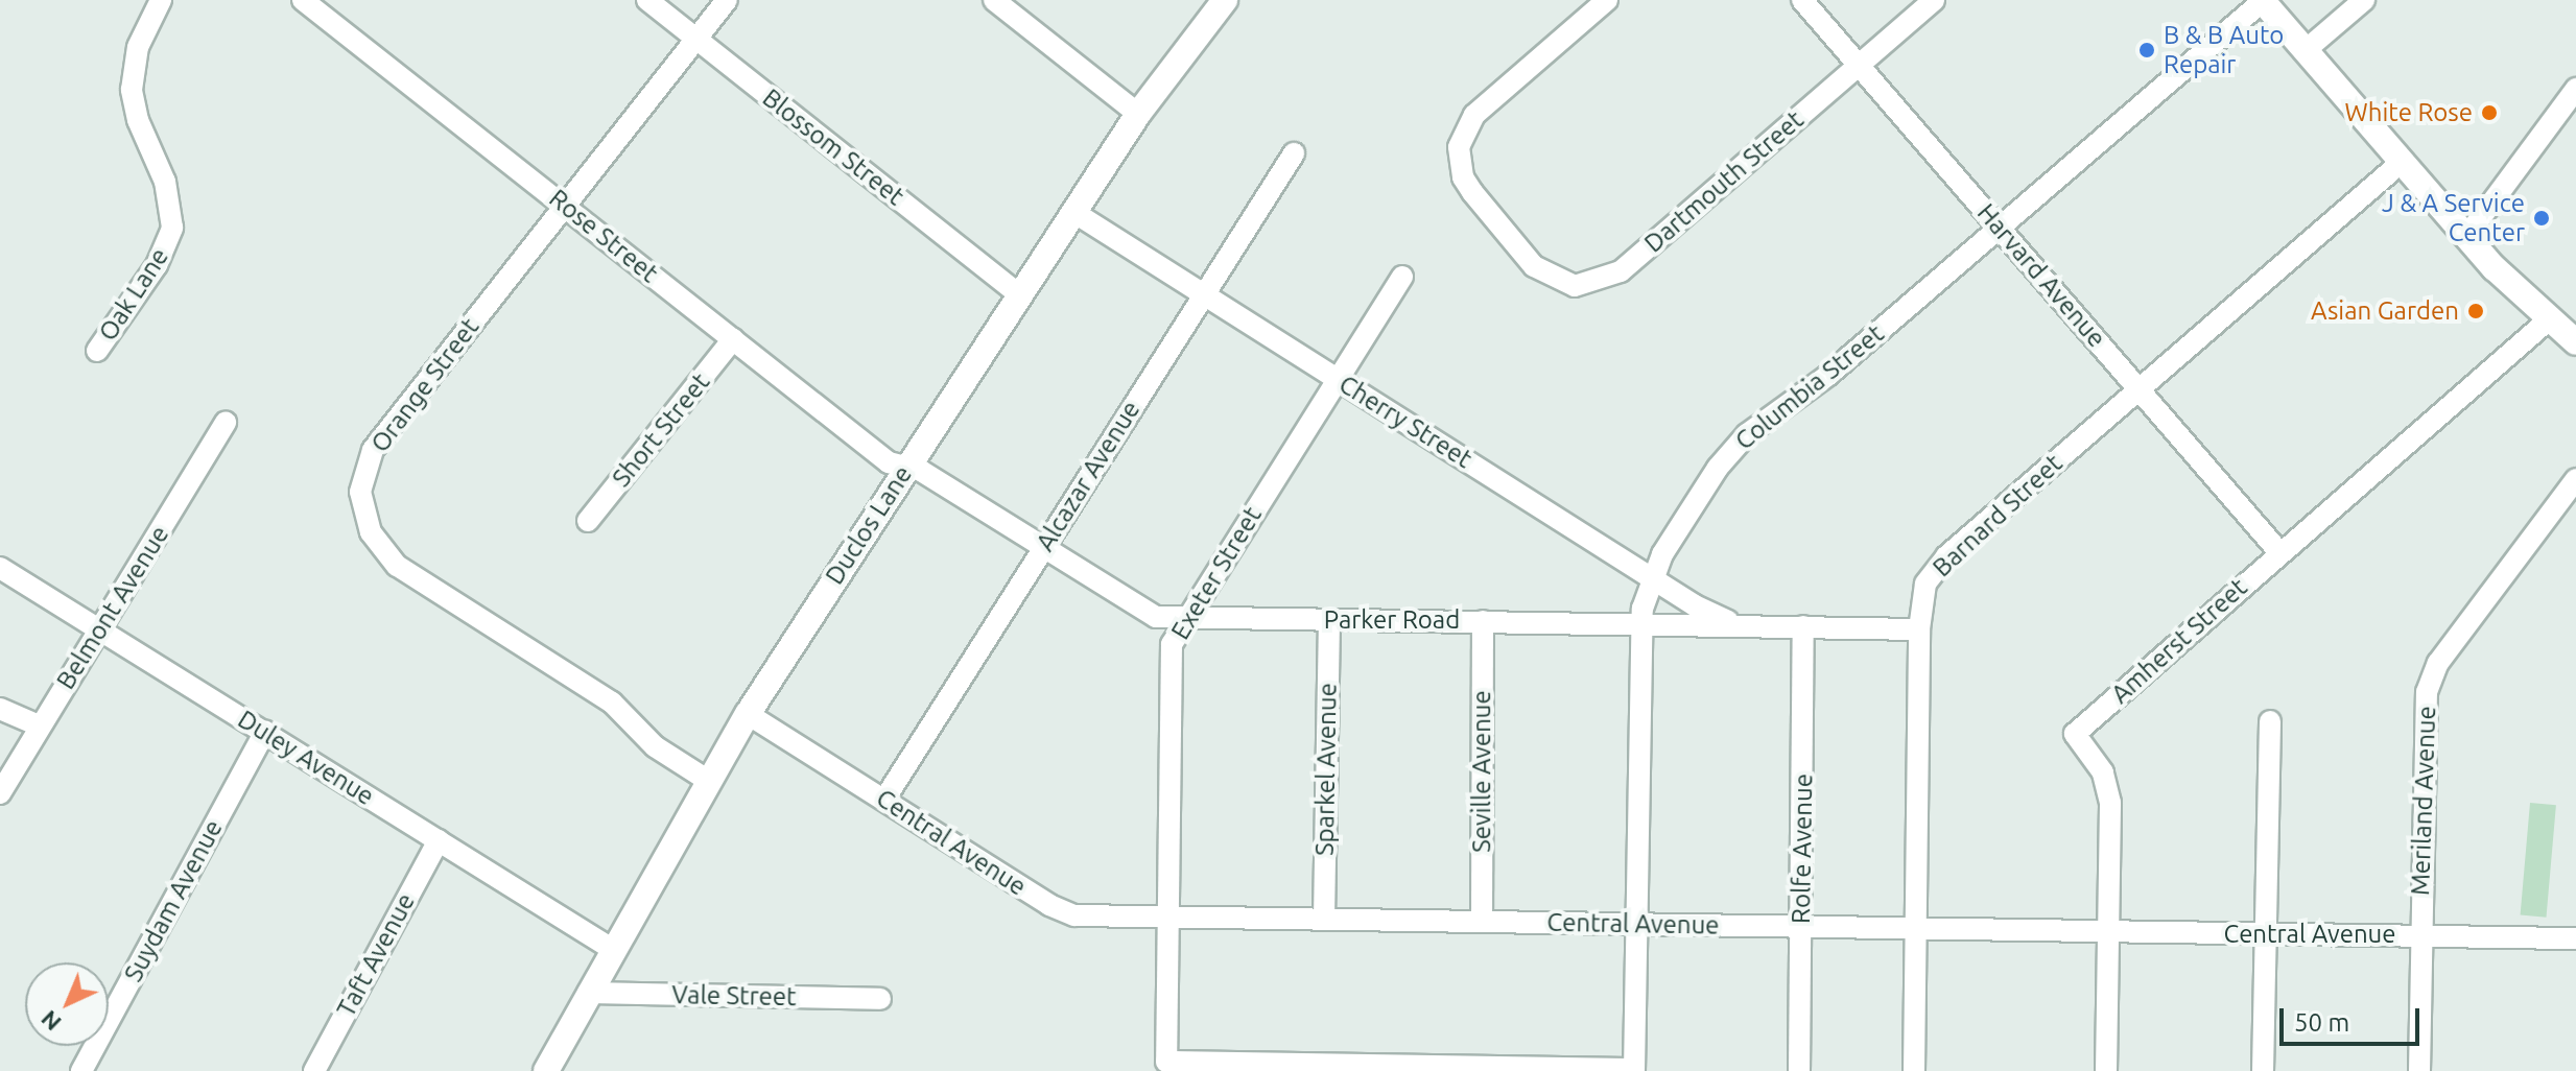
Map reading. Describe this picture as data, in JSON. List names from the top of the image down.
{
  "streets": {
    "street": [
      "Blossom Street",
      "Dartmouth Street",
      "Rose Street",
      "Harvard Avenue",
      "Oak Lane",
      "Orange Street",
      "Columbia Street",
      "Cherry Street",
      "Short Street",
      "Alcazar Avenue",
      "Barnard Street",
      "Duclos Lane",
      "Exeter Street",
      "Belmont Avenue",
      "Parker Road",
      "Amherst Street",
      "Duley Avenue",
      "Sparkel Avenue",
      "Seville Avenue",
      "Meriland Avenue",
      "Central Avenue",
      "Rolfe Avenue",
      "Suydam Avenue",
      "Taft Avenue",
      "Vale Street"
    ]
  },
  "crossings": [
    ["Blossom Street", "Orange Street"],
    ["Blossom Street", "Duclos Lane"],
    ["Dartmouth Street", "Harvard Avenue"],
    ["Rose Street", "Orange Street"],
    ["Rose Street", "Short Street"],
    ["Rose Street", "Duclos Lane"],
    ["Rose Street", "Parker Road"],
    ["Harvard Avenue", "Columbia Street"],
    ["Harvard Avenue", "Barnard Street"],
    ["Harvard Avenue", "Amherst Street"],
    ["Orange Street", "Duclos Lane"],
    ["Columbia Street", "Cherry Street"],
    ["Columbia Street", "Parker Road"],
    ["Columbia Street", "Central Avenue"],
    ["Cherry Street", "Alcazar Avenue"],
    ["Cherry Street", "Duclos Lane"],
    ["Cherry Street", "Exeter Street"],
    ["Cherry Street", "Parker Road"],
    ["Alcazar Avenue", "Parker Road"],
    ["Alcazar Avenue", "Central Avenue"],
    ["Barnard Street", "Parker Road"],
    ["Barnard Street", "Central Avenue"],
    ["Duclos Lane", "Parker Road"],
    ["Duclos Lane", "Duley Avenue"],
    ["Duclos Lane", "Central Avenue"],
    ["Duclos Lane", "Vale Street"],
    ["Exeter Street", "Parker Road"],
    ["Exeter Street", "Central Avenue"],
    ["Belmont Avenue", "Duley Avenue"],
    ["Parker Road", "Sparkel Avenue"],
    ["Parker Road", "Seville Avenue"],
    ["Parker Road", "Rolfe Avenue"],
    ["Amherst Street", "Central Avenue"],
    ["Duley Avenue", "Suydam Avenue"],
    ["Duley Avenue", "Taft Avenue"],
    ["Sparkel Avenue", "Central Avenue"],
    ["Seville Avenue", "Central Avenue"],
    ["Meriland Avenue", "Central Avenue"],
    ["Central Avenue", "Rolfe Avenue"]
  ],
  "places": [
    "B & B Auto Repair",
    "White Rose",
    "J & A Service Center",
    "Asian Garden"
  ],
  "scale_bar": "50 m",
  "north": "bottom left"
}
